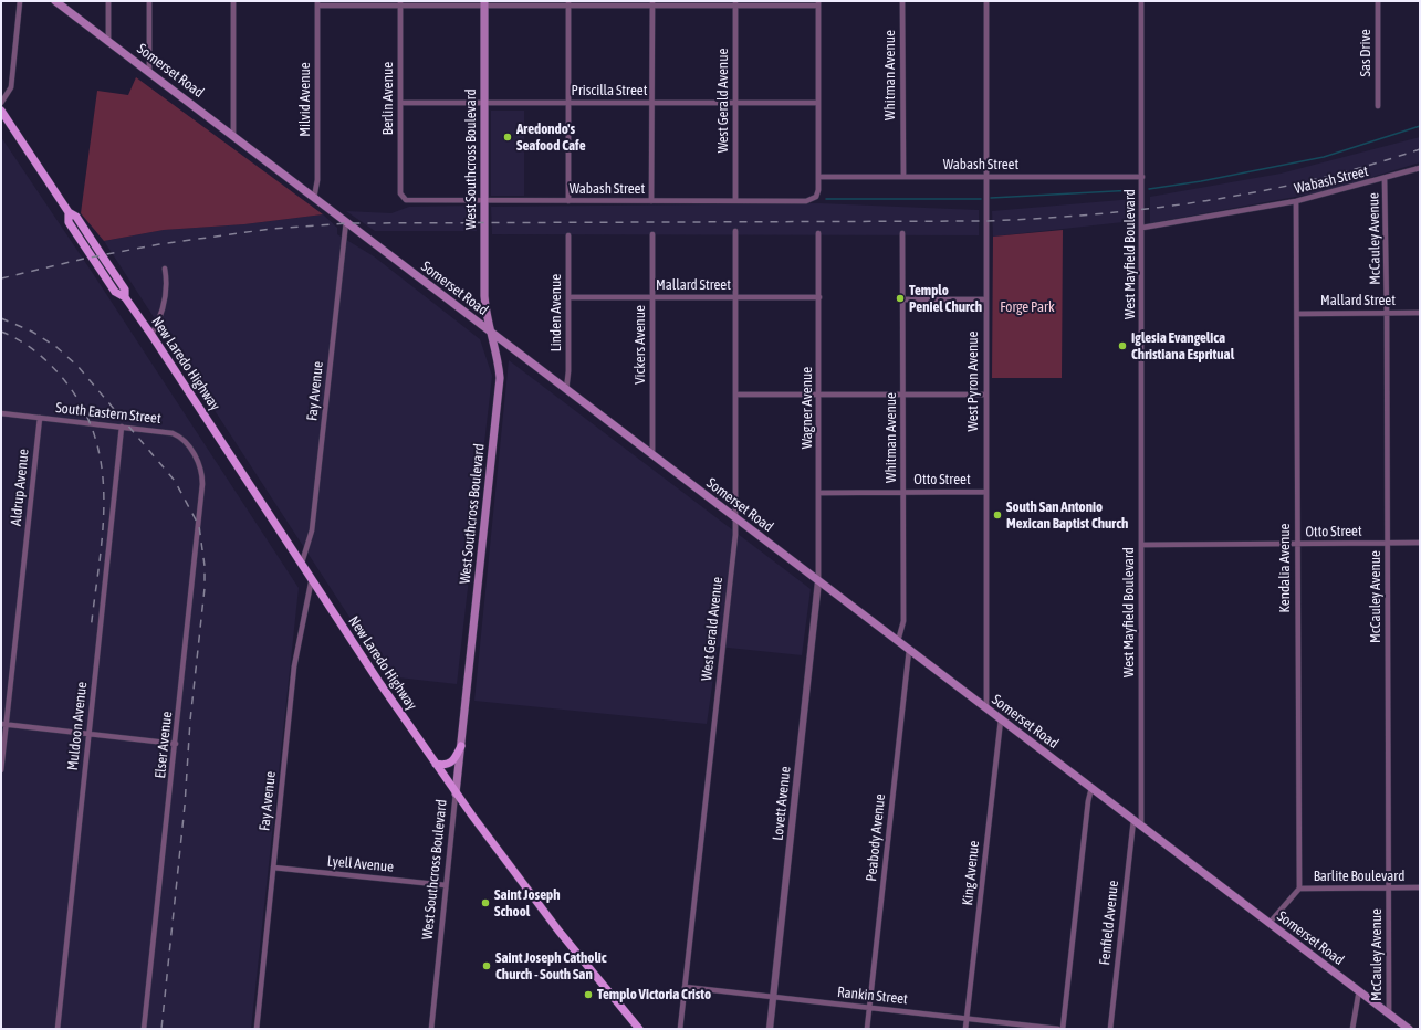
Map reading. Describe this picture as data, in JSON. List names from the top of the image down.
{
  "streets": {
    "main road": ["Somerset Road", "West Southcross Boulevard", "New Laredo Highway"],
    "street": [
      "Sas Drive",
      "Whitman Avenue",
      "Priscilla Street",
      "Berlin Avenue",
      "Milvid Avenue",
      "West Gerald Avenue",
      "Wabash Street",
      "McCauley Avenue",
      "West Mayfield Boulevard",
      "Mallard Street",
      "Linden Avenue",
      "Vickers Avenue",
      "West Pyron Avenue",
      "Fay Avenue",
      "Wagner Avenue",
      "South Eastern Street",
      "Otto Street",
      "Aldrup Avenue",
      "Kendalia Avenue",
      "Muldoon Avenue",
      "Elser Avenue",
      "Lovett Avenue",
      "Peabody Avenue",
      "Lyell Avenue",
      "King Avenue",
      "Barlite Boulevard",
      "Fenfield Avenue",
      "Rankin Street"
    ]
  },
  "crossings": [
    ["Somerset Road", "Whitman Avenue"],
    ["Somerset Road", "Milvid Avenue"],
    ["Somerset Road", "West Gerald Avenue"],
    ["Somerset Road", "West Southcross Boulevard"],
    ["Somerset Road", "McCauley Avenue"],
    ["Somerset Road", "West Mayfield Boulevard"],
    ["Somerset Road", "Linden Avenue"],
    ["Somerset Road", "Vickers Avenue"],
    ["Somerset Road", "West Pyron Avenue"],
    ["Somerset Road", "Fay Avenue"],
    ["Somerset Road", "Wagner Avenue"],
    ["Somerset Road", "Lovett Avenue"],
    ["Somerset Road", "Peabody Avenue"],
    ["Somerset Road", "King Avenue"],
    ["Somerset Road", "Fenfield Avenue"],
    ["Whitman Avenue", "Wabash Street"],
    ["Whitman Avenue", "Otto Street"],
    ["Priscilla Street", "Berlin Avenue"],
    ["Priscilla Street", "West Gerald Avenue"],
    ["Priscilla Street", "West Southcross Boulevard"],
    ["Berlin Avenue", "Wabash Street"],
    ["West Gerald Avenue", "Wabash Street"],
    ["West Gerald Avenue", "Mallard Street"],
    ["West Gerald Avenue", "Rankin Street"],
    ["West Southcross Boulevard", "Wabash Street"],
    ["West Southcross Boulevard", "New Laredo Highway"],
    ["West Southcross Boulevard", "Lyell Avenue"],
    ["Wabash Street", "McCauley Avenue"],
    ["Wabash Street", "West Mayfield Boulevard"],
    ["Wabash Street", "West Pyron Avenue"],
    ["Wabash Street", "Kendalia Avenue"],
    ["McCauley Avenue", "Mallard Street"],
    ["McCauley Avenue", "Otto Street"],
    ["McCauley Avenue", "Barlite Boulevard"],
    ["West Mayfield Boulevard", "Otto Street"],
    ["Mallard Street", "Linden Avenue"],
    ["Mallard Street", "Vickers Avenue"],
    ["Mallard Street", "Wagner Avenue"],
    ["Mallard Street", "Kendalia Avenue"],
    ["New Laredo Highway", "Fay Avenue"],
    ["West Pyron Avenue", "Otto Street"],
    ["Fay Avenue", "Lyell Avenue"],
    ["Wagner Avenue", "Otto Street"],
    ["Wagner Avenue", "Lovett Avenue"],
    ["South Eastern Street", "Aldrup Avenue"],
    ["South Eastern Street", "Muldoon Avenue"],
    ["South Eastern Street", "Elser Avenue"],
    ["Otto Street", "Kendalia Avenue"],
    ["Kendalia Avenue", "Barlite Boulevard"],
    ["Lovett Avenue", "Rankin Street"],
    ["Peabody Avenue", "Rankin Street"],
    ["King Avenue", "Rankin Street"]
  ],
  "parks": ["Forge Park"],
  "places": [
    "Aredondo's Seafood Cafe",
    "Templo Peniel Church",
    "Iglesia Evangelica Christiana Espritual",
    "South San Antonio Mexican Baptist Church",
    "Saint Joseph School",
    "Saint Joseph Catholic Church - South San",
    "Templo Victoria Cristo"
  ]
}
